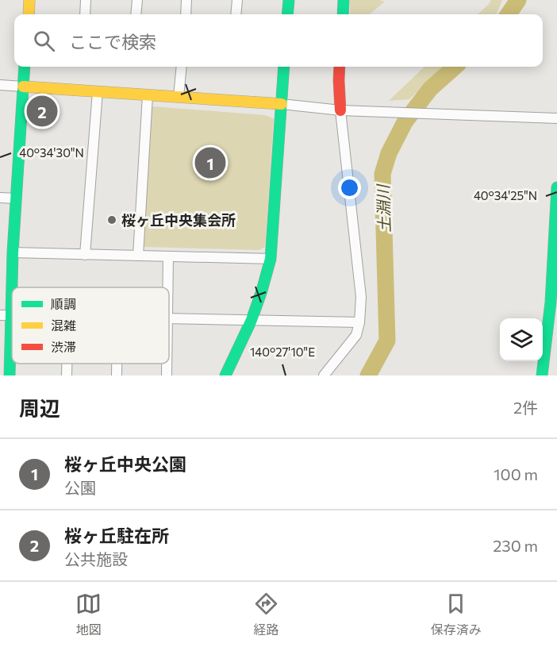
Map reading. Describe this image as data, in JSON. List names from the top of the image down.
{
  "water": ["土淵川"],
  "places": ["桜ヶ丘中央集会所"],
  "legend": ["順調", "混雑", "渋滞"],
  "page": {
    "search": "ここで検索",
    "pins": ["2", "1"],
    "heading": ["周辺", "2件"],
    "list": [
      {
        "mark": "1",
        "name": "桜ヶ丘中央公園",
        "note": "公園",
        "value": "100 m"
      },
      {
        "mark": "2",
        "name": "桜ヶ丘駐在所",
        "note": "公共施設",
        "value": "230 m"
      }
    ],
    "nav": ["地図", "経路", "保存済み"]
  },
  "coordinates": ["40°34'30\"N", "40°34'25\"N", "140°27'10\"E"]
}
